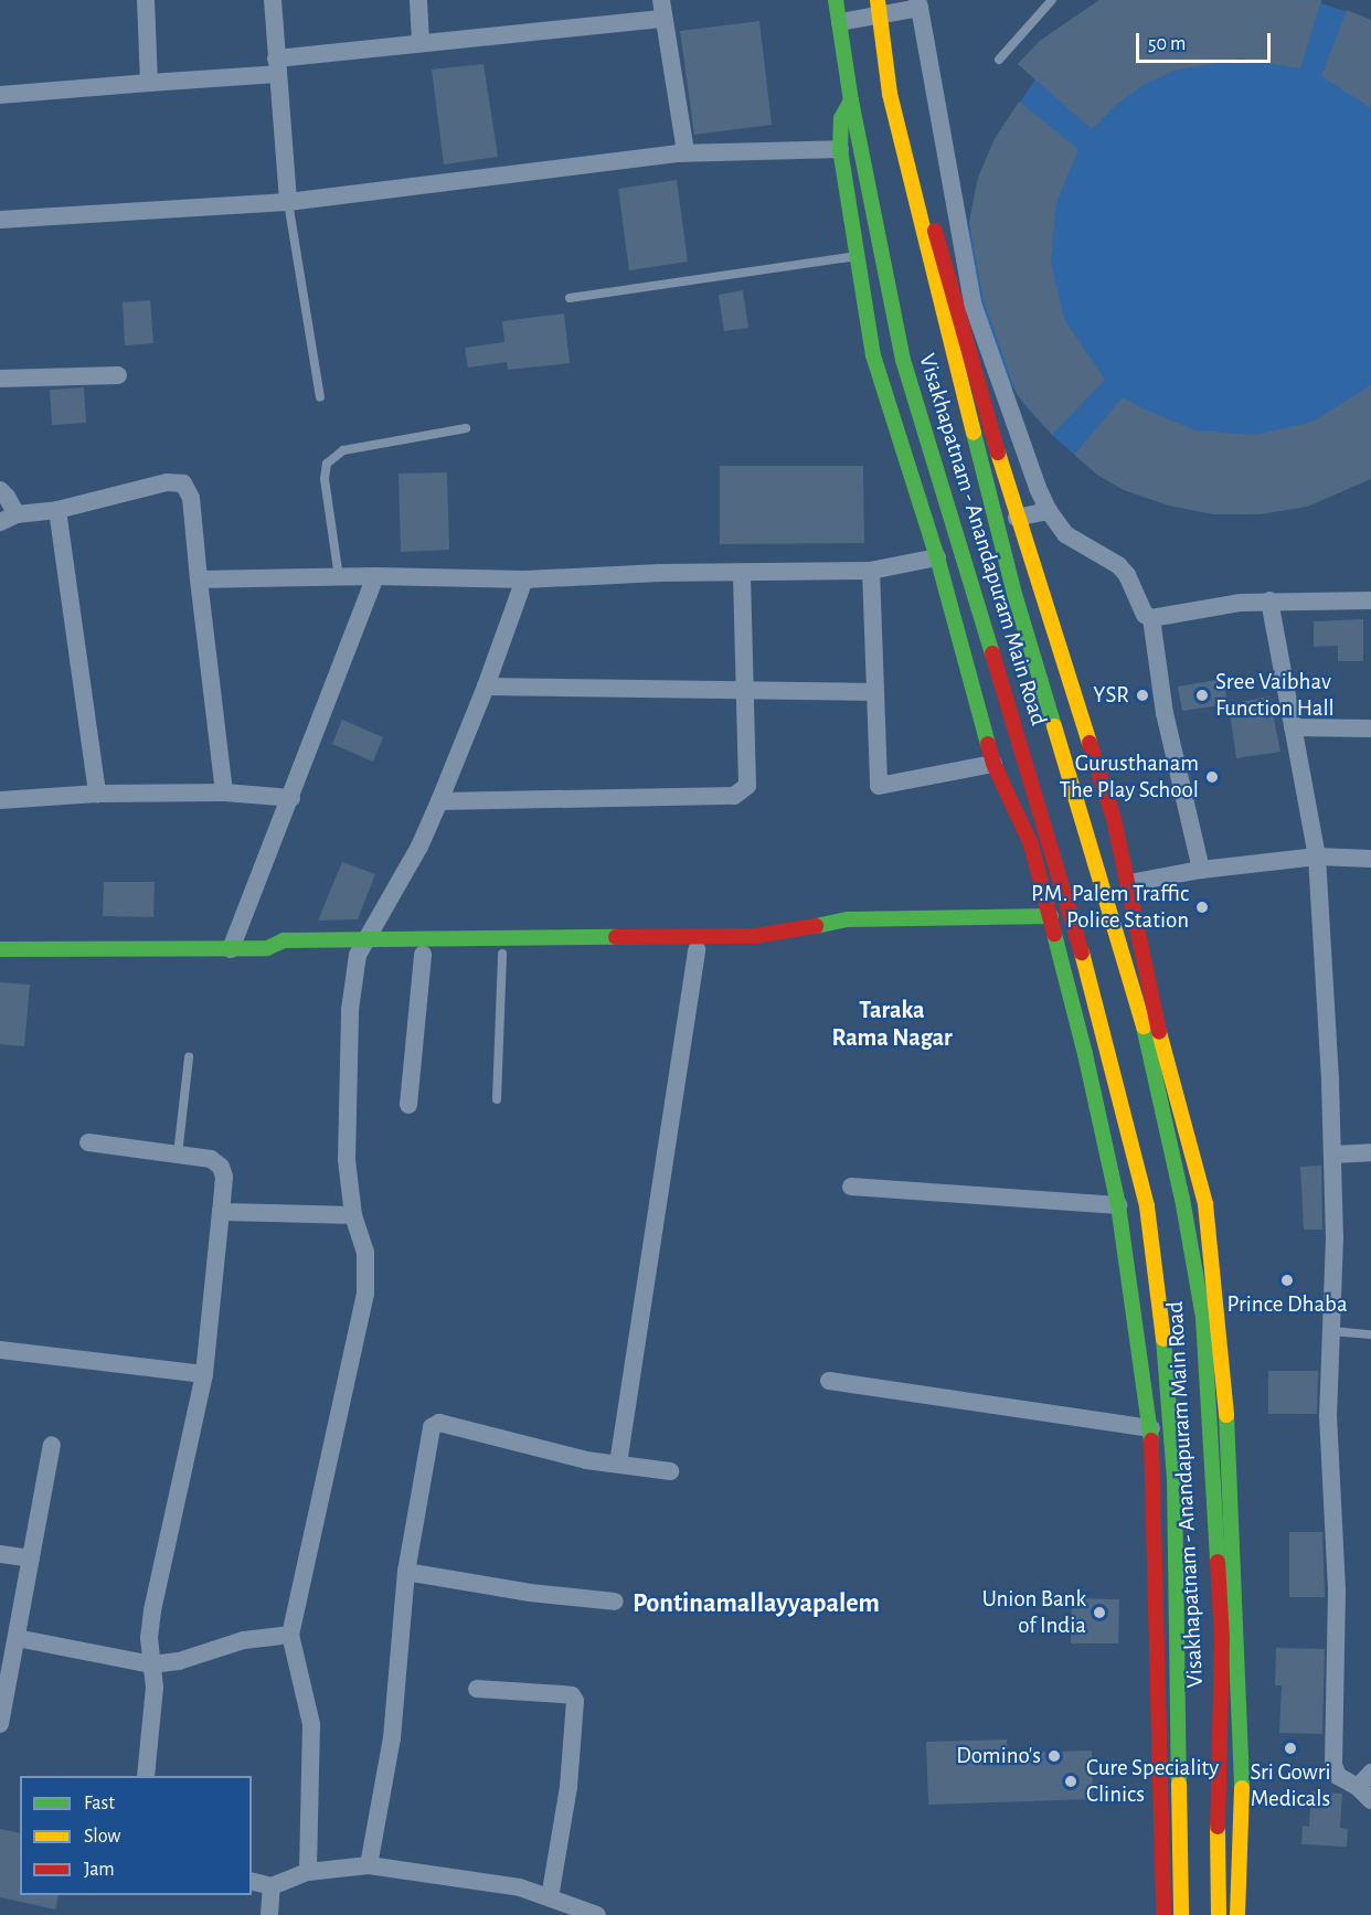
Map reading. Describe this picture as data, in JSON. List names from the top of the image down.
{
  "streets": {
    "street": ["Visakhapatnam - Anandapuram Main Road"]
  },
  "districts": ["Taraka Rama Nagar", "Pontinamallayyapalem"],
  "places": [
    "YSR",
    "Sree Vaibhav Function Hall",
    "Gurusthanam The Play School",
    "P.M. Palem Traffic Police Station",
    "Prince Dhaba",
    "Union Bank of India",
    "Sri Gowri Medicals",
    "Domino's",
    "Cure Speciality Clinics"
  ],
  "legend": ["Fast", "Slow", "Jam"],
  "scale_bar": "50 m"
}
